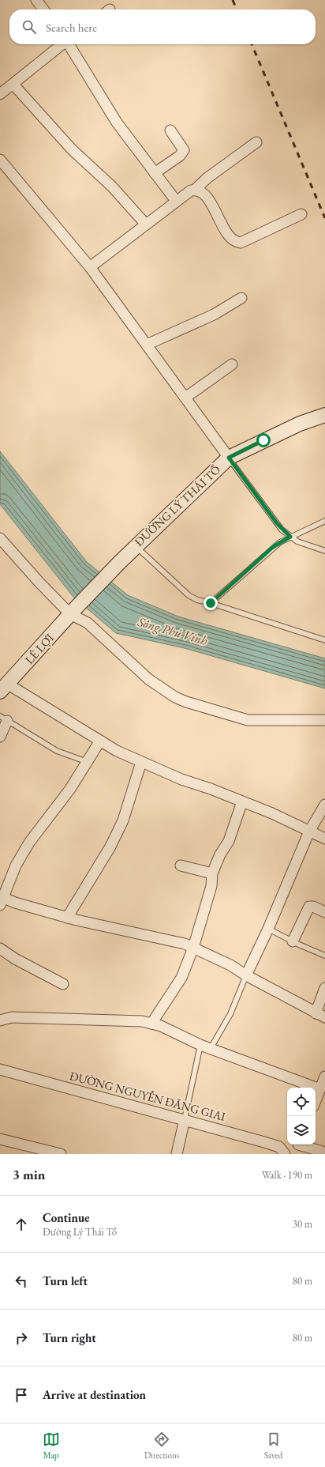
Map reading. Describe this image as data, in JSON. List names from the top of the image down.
{
  "streets": {
    "main road": ["ĐƯỜNG LÝ THÁI TỔ", "LÊ LỢI"],
    "street": ["ĐƯỜNG NGUYỄN ĐĂNG GIAI"]
  },
  "crossings": [
    ["ĐƯỜNG LÝ THÁI TỔ", "LÊ LỢI"]
  ],
  "water": ["Sông Phú Vinh"],
  "page": {
    "search": "Search here",
    "heading": ["3 min", "Walk · 190 m"],
    "list": [
      ["Continue", "Đường Lý Thái Tổ", "30 m"],
      ["Turn left", "80 m"],
      ["Turn right", "80 m"],
      "Arrive at destination"
    ],
    "nav": ["Map", "Directions", "Saved"]
  }
}
